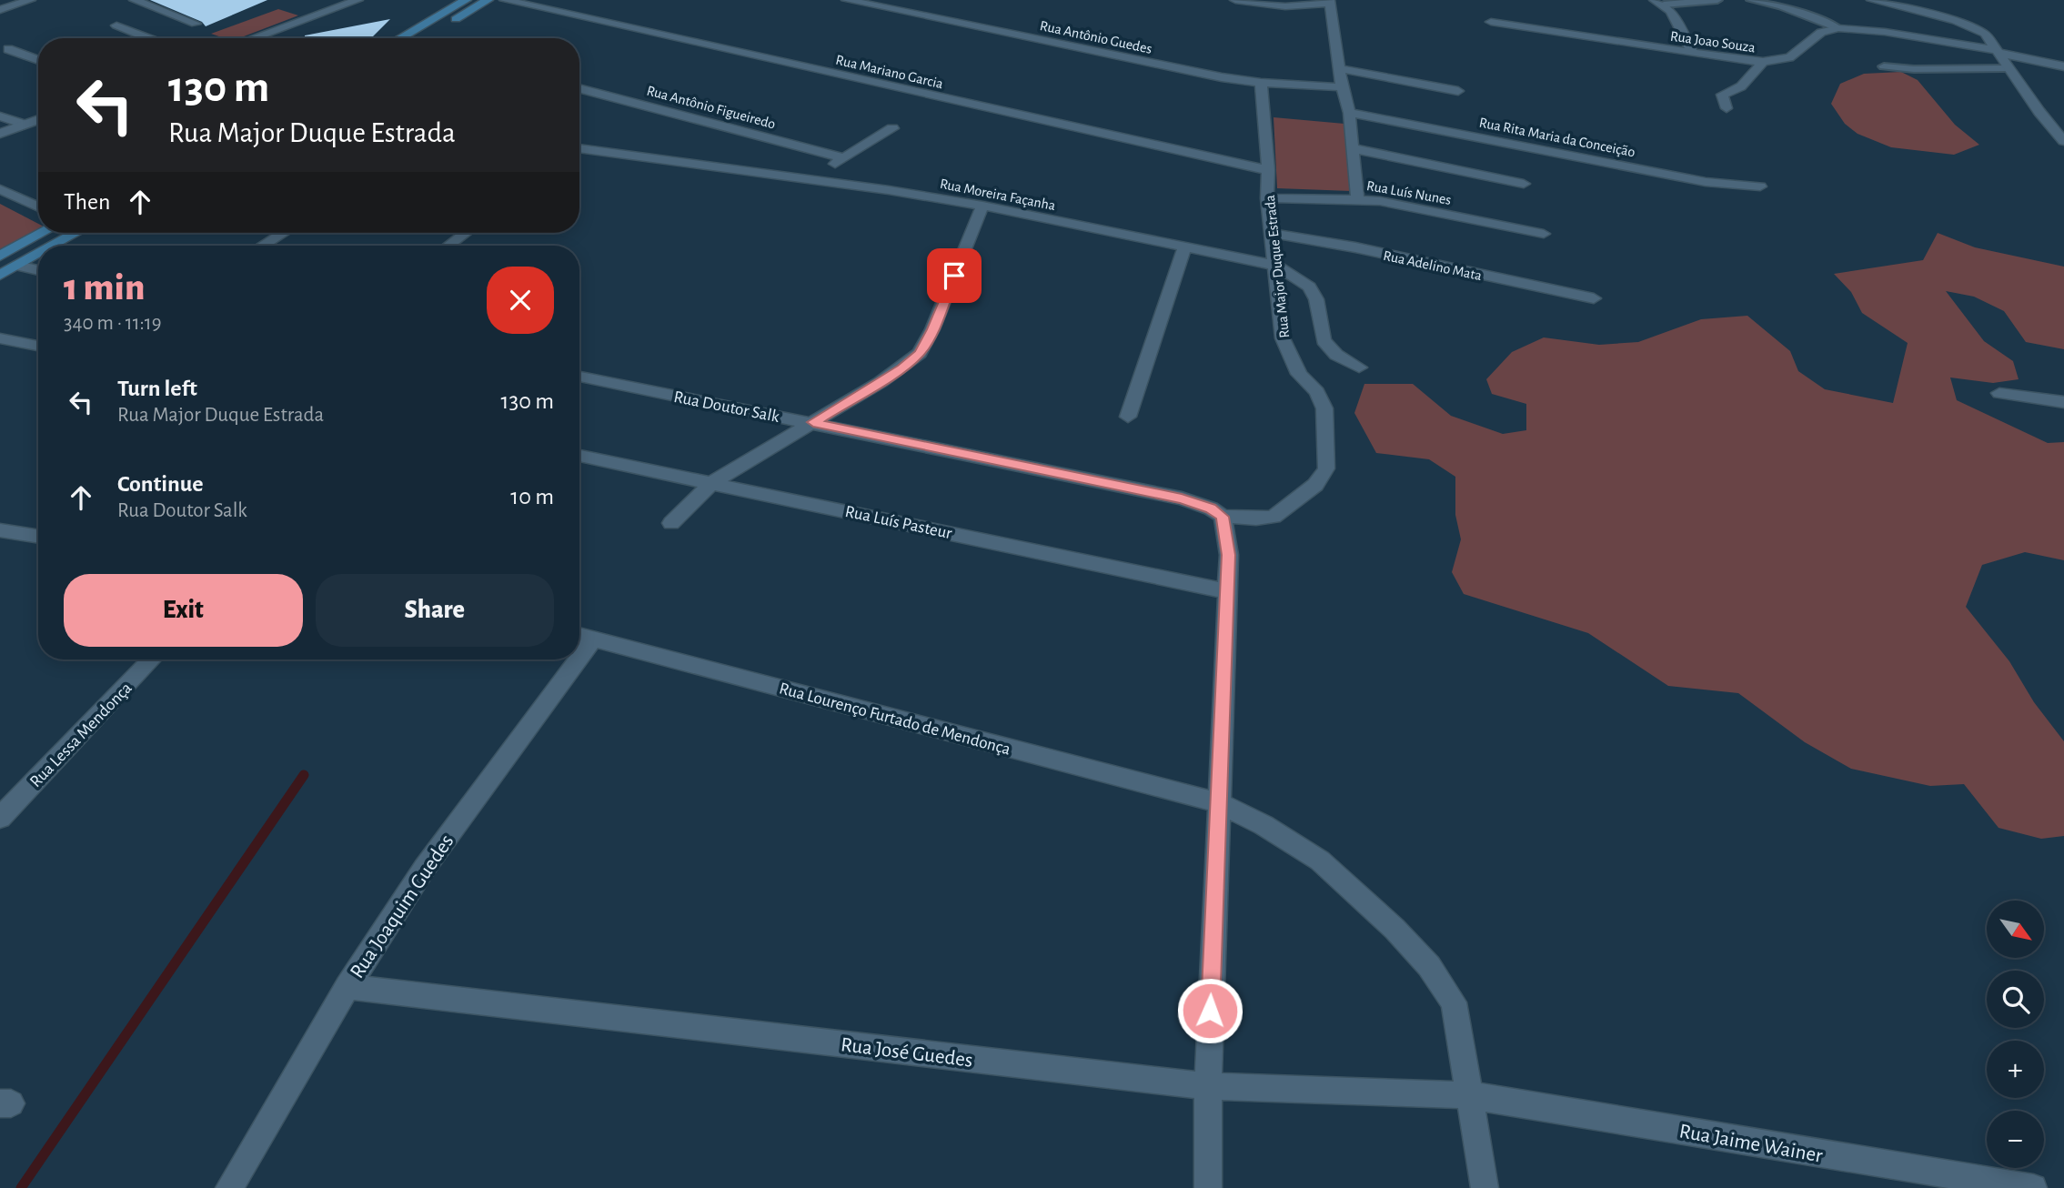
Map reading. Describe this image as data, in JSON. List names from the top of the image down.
{
  "streets": {
    "street": [
      "Rua Antônio Guedes",
      "Rua Joao Souza",
      "Rua Mariano Garcia",
      "Rua Antônio Figueiredo",
      "Rua Rita Maria da Conceição",
      "Rua Luís Nunes",
      "Rua Moreira Façanha",
      "Rua Adelino Mata",
      "Rua Major Duque Estrada",
      "Rua Doutor Salk",
      "Rua Luís Pasteur",
      "Rua Lourenço Furtado de Mendonça",
      "Rua Lessa Mendonça",
      "Rua Joaquim Guedes",
      "Rua José Guedes",
      "Rua Jaime Wainer"
    ]
  },
  "crossings": [
    ["Rua Antônio Guedes", "Rua Major Duque Estrada"],
    ["Rua Mariano Garcia", "Rua Major Duque Estrada"],
    ["Rua Luís Nunes", "Rua Major Duque Estrada"],
    ["Rua Moreira Façanha", "Rua Major Duque Estrada"],
    ["Rua Adelino Mata", "Rua Major Duque Estrada"],
    ["Rua Major Duque Estrada", "Rua Doutor Salk"],
    ["Rua Joaquim Guedes", "Rua José Guedes"],
    ["Rua José Guedes", "Rua Jaime Wainer"]
  ],
  "north": "bottom right",
  "page": {
    "turn": ["130 m", "Rua Major Duque Estrada"],
    "then": "Then",
    "heading": ["1 min", "340 m · 11:19"],
    "list": [
      {
        "name": "Turn left",
        "note": "Rua Major Duque Estrada",
        "value": "130 m"
      },
      {
        "name": "Continue",
        "note": "Rua Doutor Salk",
        "value": "10 m"
      }
    ],
    "buttons": ["Exit", "Share"],
    "map_buttons": ["+", "−"]
  }
}
